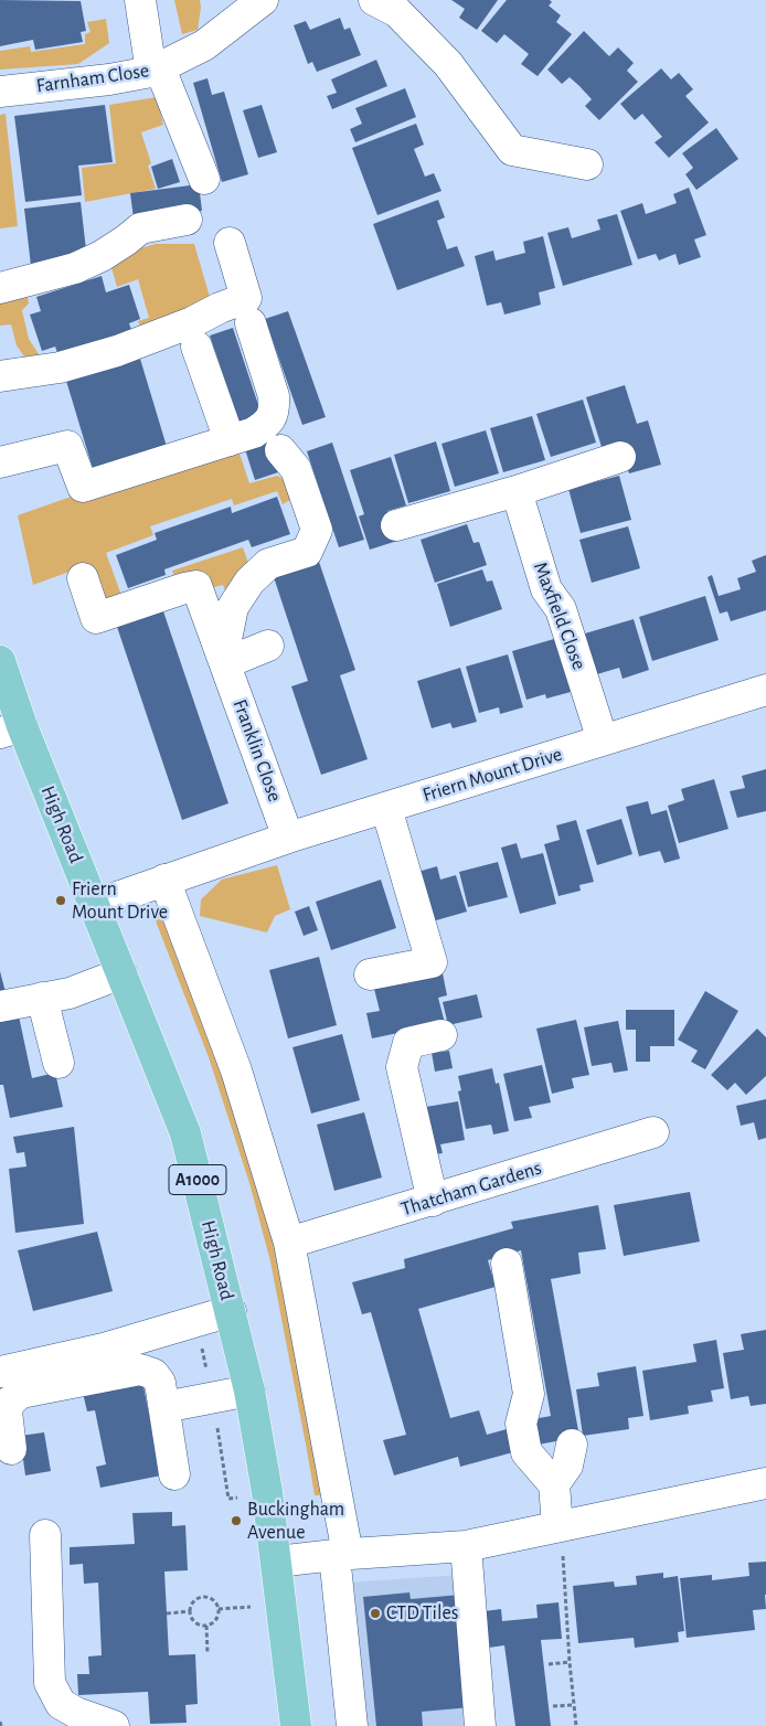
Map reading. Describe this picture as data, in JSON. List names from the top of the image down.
{
  "streets": {
    "main road": ["High Road", "A1000"],
    "street": [
      "Farnham Close",
      "Maxfield Close",
      "Franklin Close",
      "Friern Mount Drive",
      "Thatcham Gardens"
    ]
  },
  "crossings": [
    ["Maxfield Close", "Friern Mount Drive"],
    ["Franklin Close", "Friern Mount Drive"],
    ["Friern Mount Drive", "High Road"]
  ],
  "places": ["Friern Mount Drive", "Buckingham Avenue", "CTD Tiles"]
}
